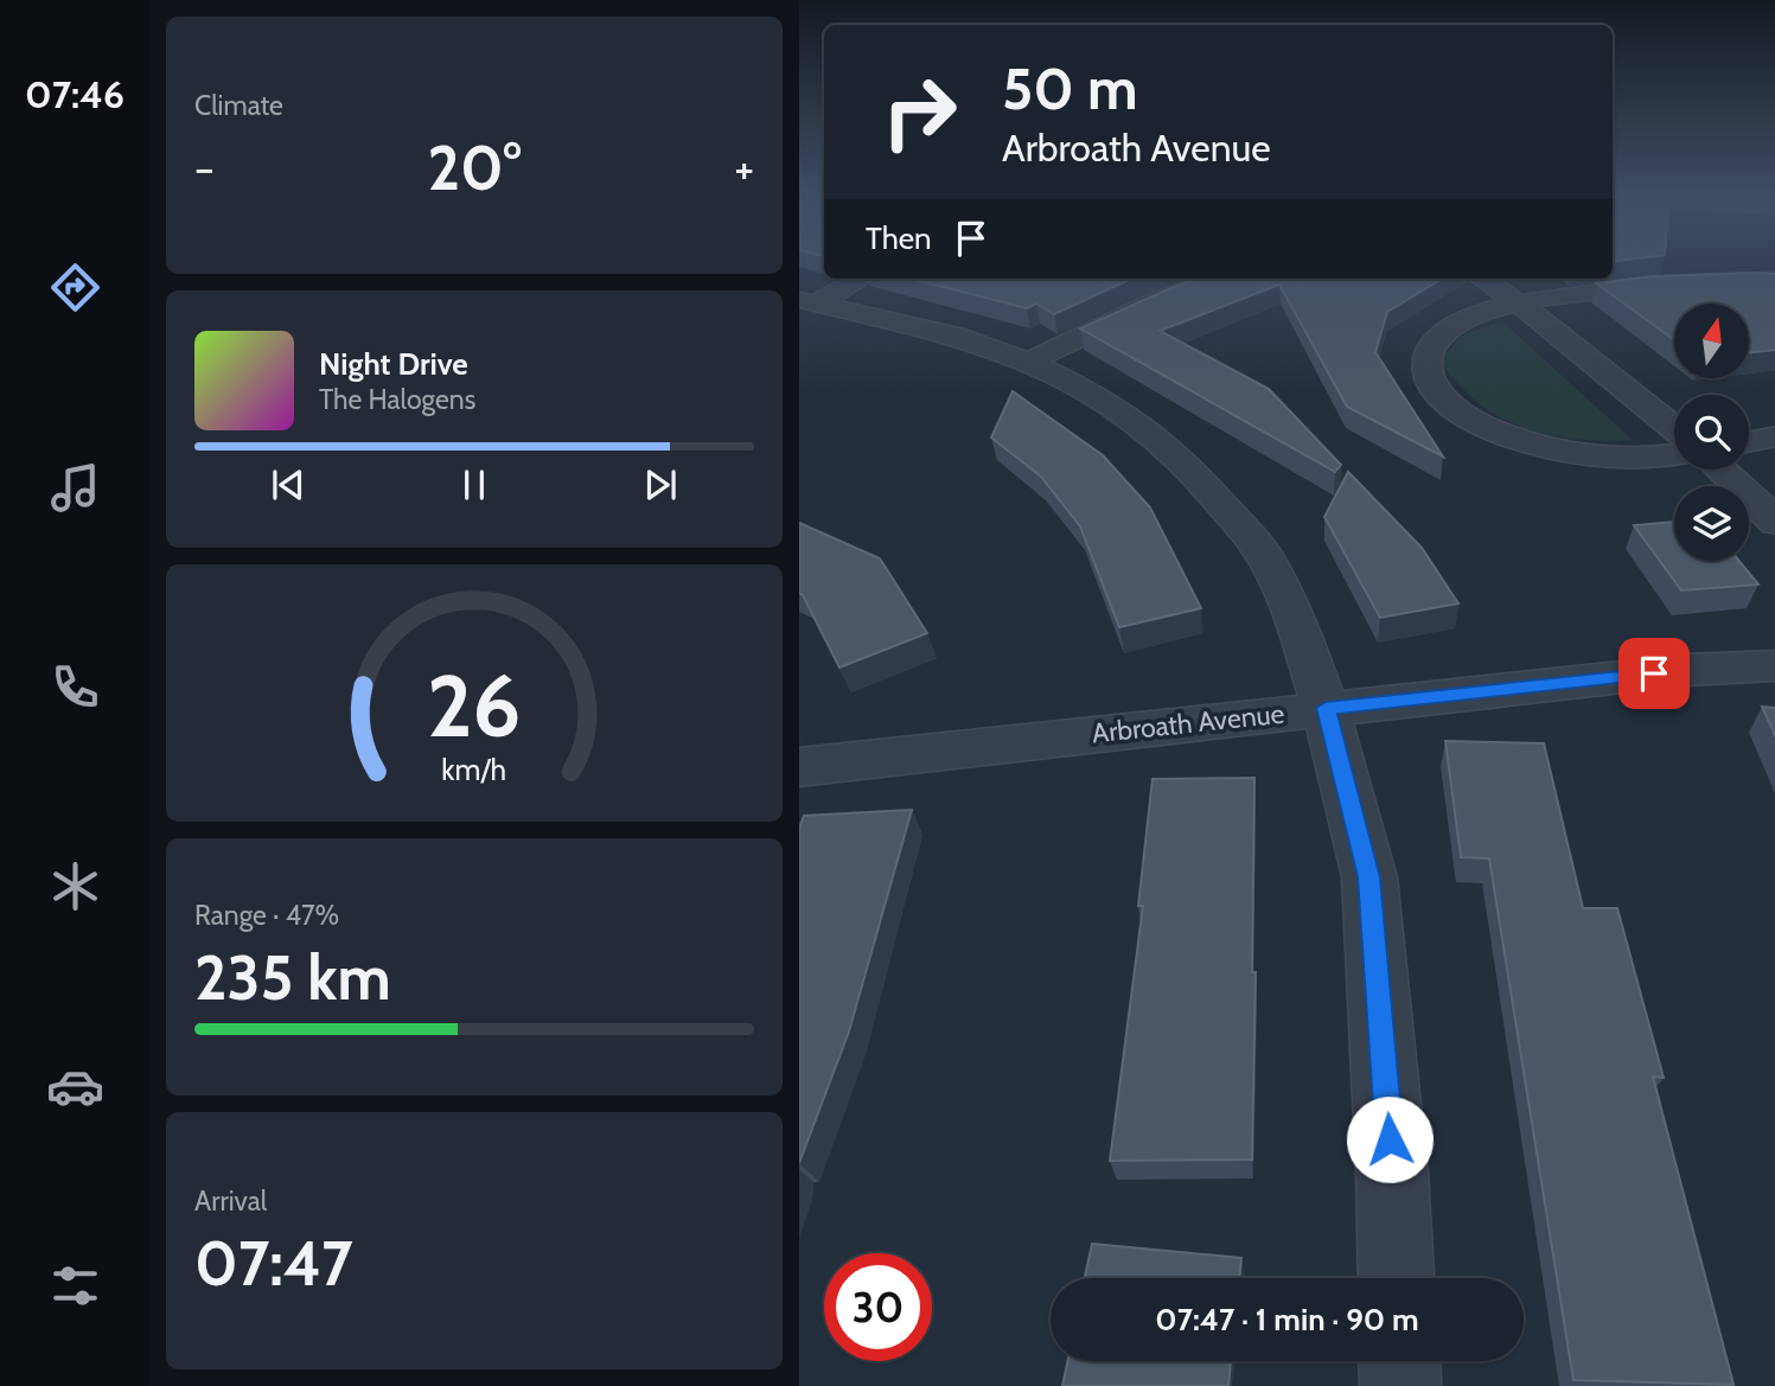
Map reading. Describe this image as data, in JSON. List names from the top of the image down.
{
  "streets": {
    "street": ["Arbroath Avenue"]
  },
  "north": "top",
  "page": {
    "tabs": "07:46",
    "tile": [
      "Climate",
      ["Range · 47%", "235 km"],
      ["Arrival", "07:47"]
    ],
    "turn": ["50 m", "Arbroath Avenue"],
    "heat": ["−", "20°", "+"],
    "then": "Then",
    "song": ["Night Drive", "The Halogens"],
    "limit": "30",
    "trip": "07:47 · 1 min · 90 m",
    "gauge": ["26", "km/h"]
  }
}
